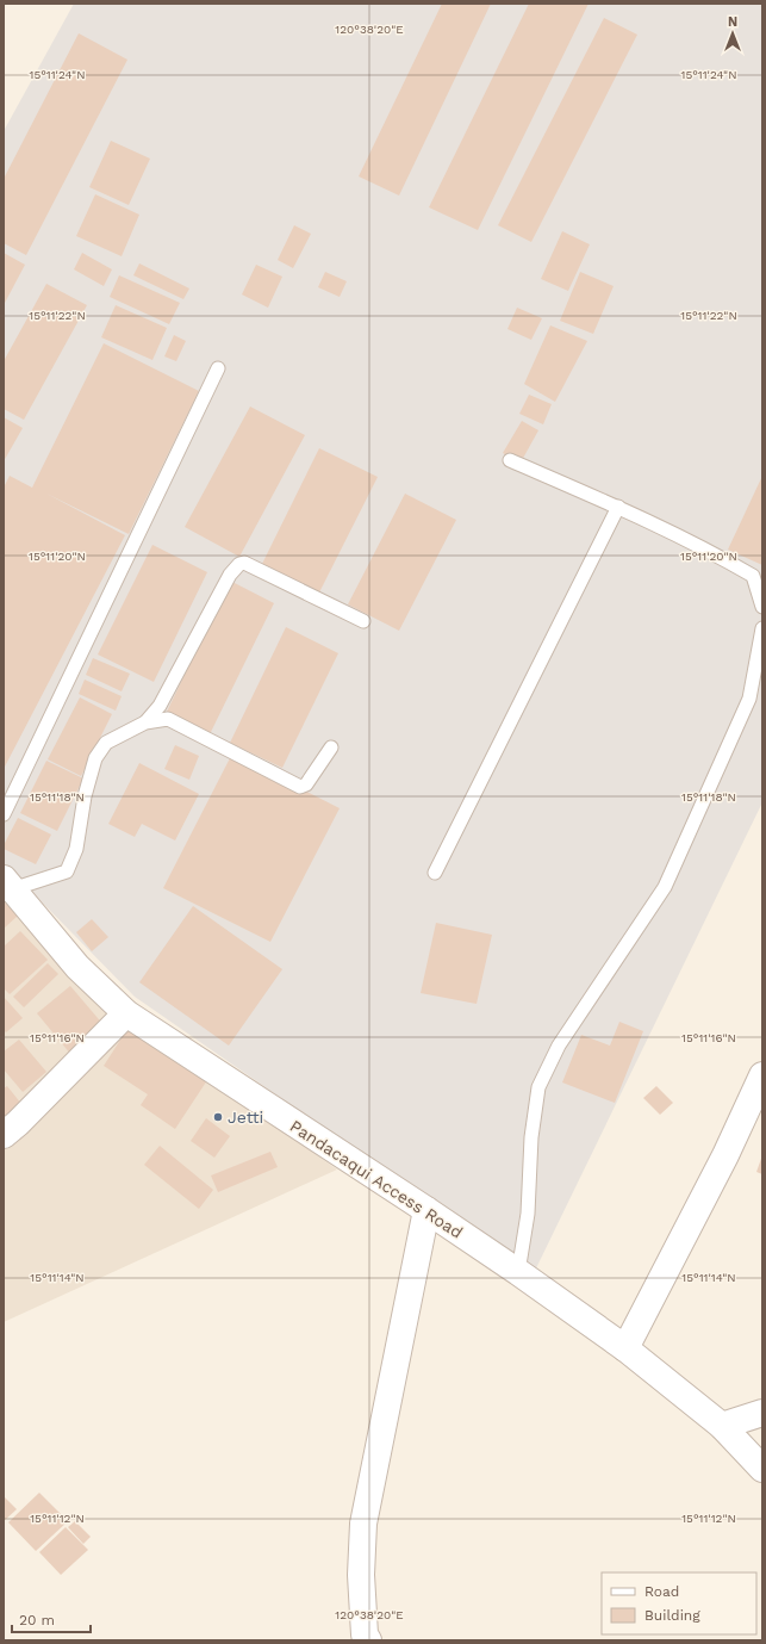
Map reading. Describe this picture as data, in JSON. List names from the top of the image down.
{
  "streets": {
    "street": ["Pandacaqui Access Road"]
  },
  "places": ["Jetti"],
  "legend": ["Road", "Building"],
  "scale_bar": "20 m",
  "north": "top",
  "coordinates": [
    "120°38'20\"E",
    "15°11'24\"N",
    "15°11'22\"N",
    "15°11'20\"N",
    "15°11'18\"N",
    "15°11'16\"N",
    "15°11'14\"N",
    "15°11'12\"N"
  ]
}
